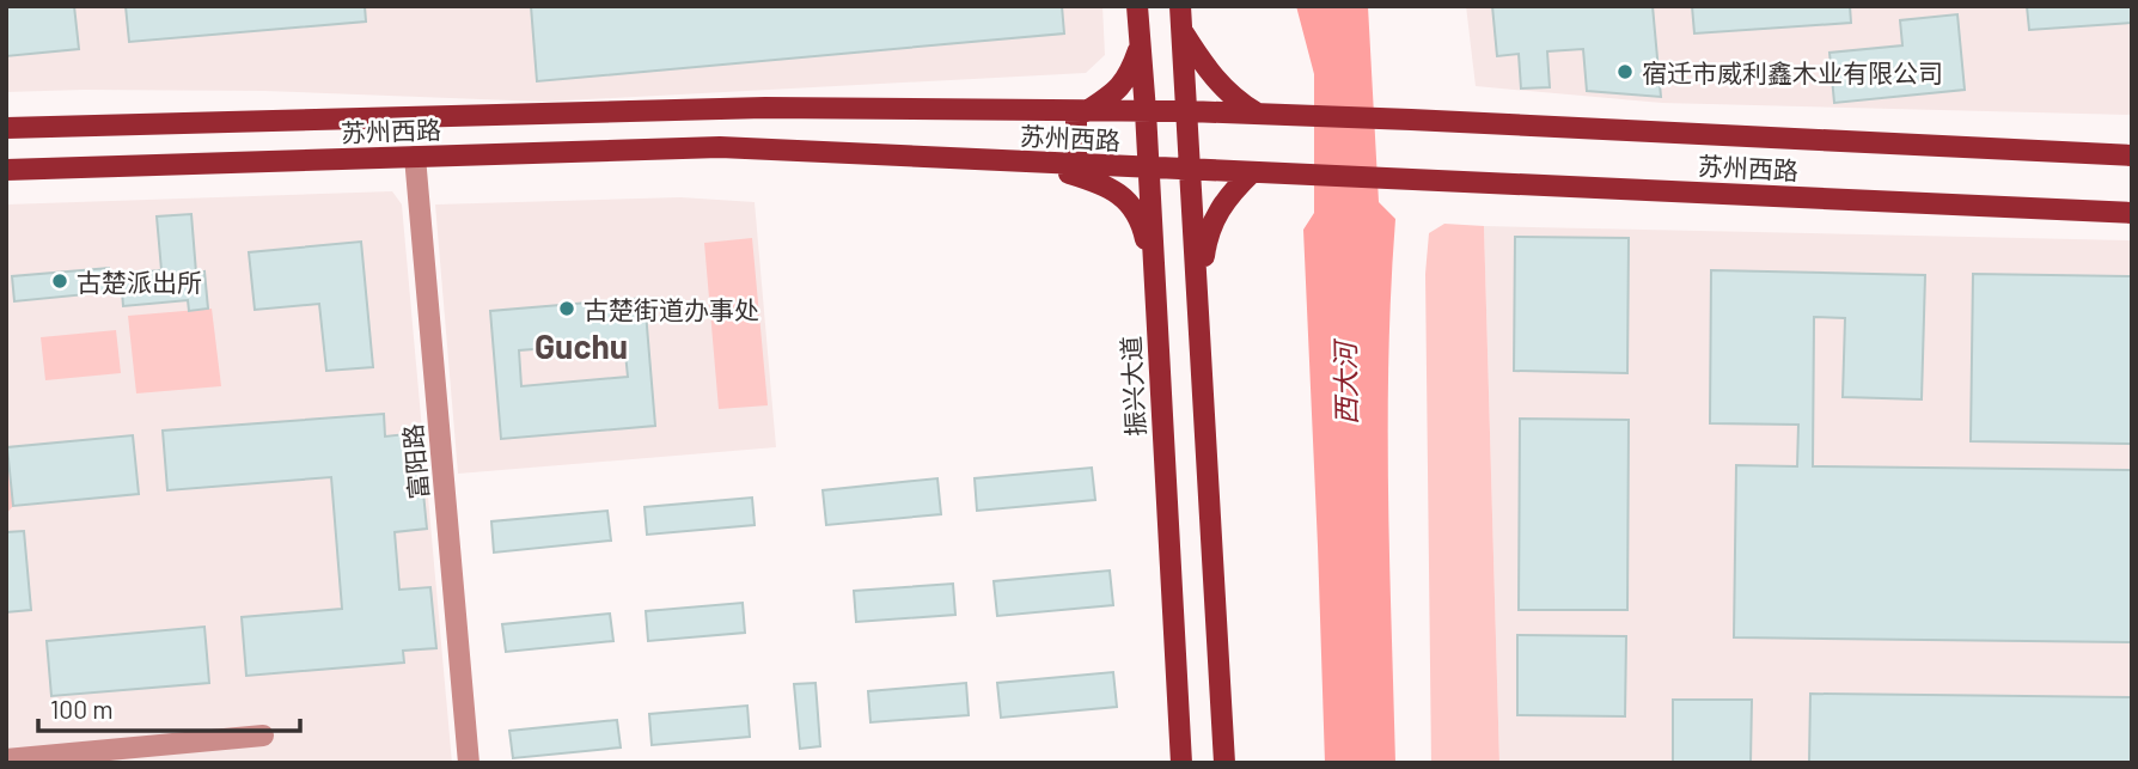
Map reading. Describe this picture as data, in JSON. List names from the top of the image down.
{
  "streets": {
    "main road": ["苏州西路", "振兴大道"],
    "street": ["富阳路"]
  },
  "crossings": [
    ["苏州西路", "振兴大道"],
    ["苏州西路", "富阳路"]
  ],
  "districts": ["Guchu"],
  "water": ["西大河"],
  "places": ["宿迁市威利鑫木业有限公司", "古楚派出所", "古楚街道办事处"],
  "scale_bar": "100 m"
}
